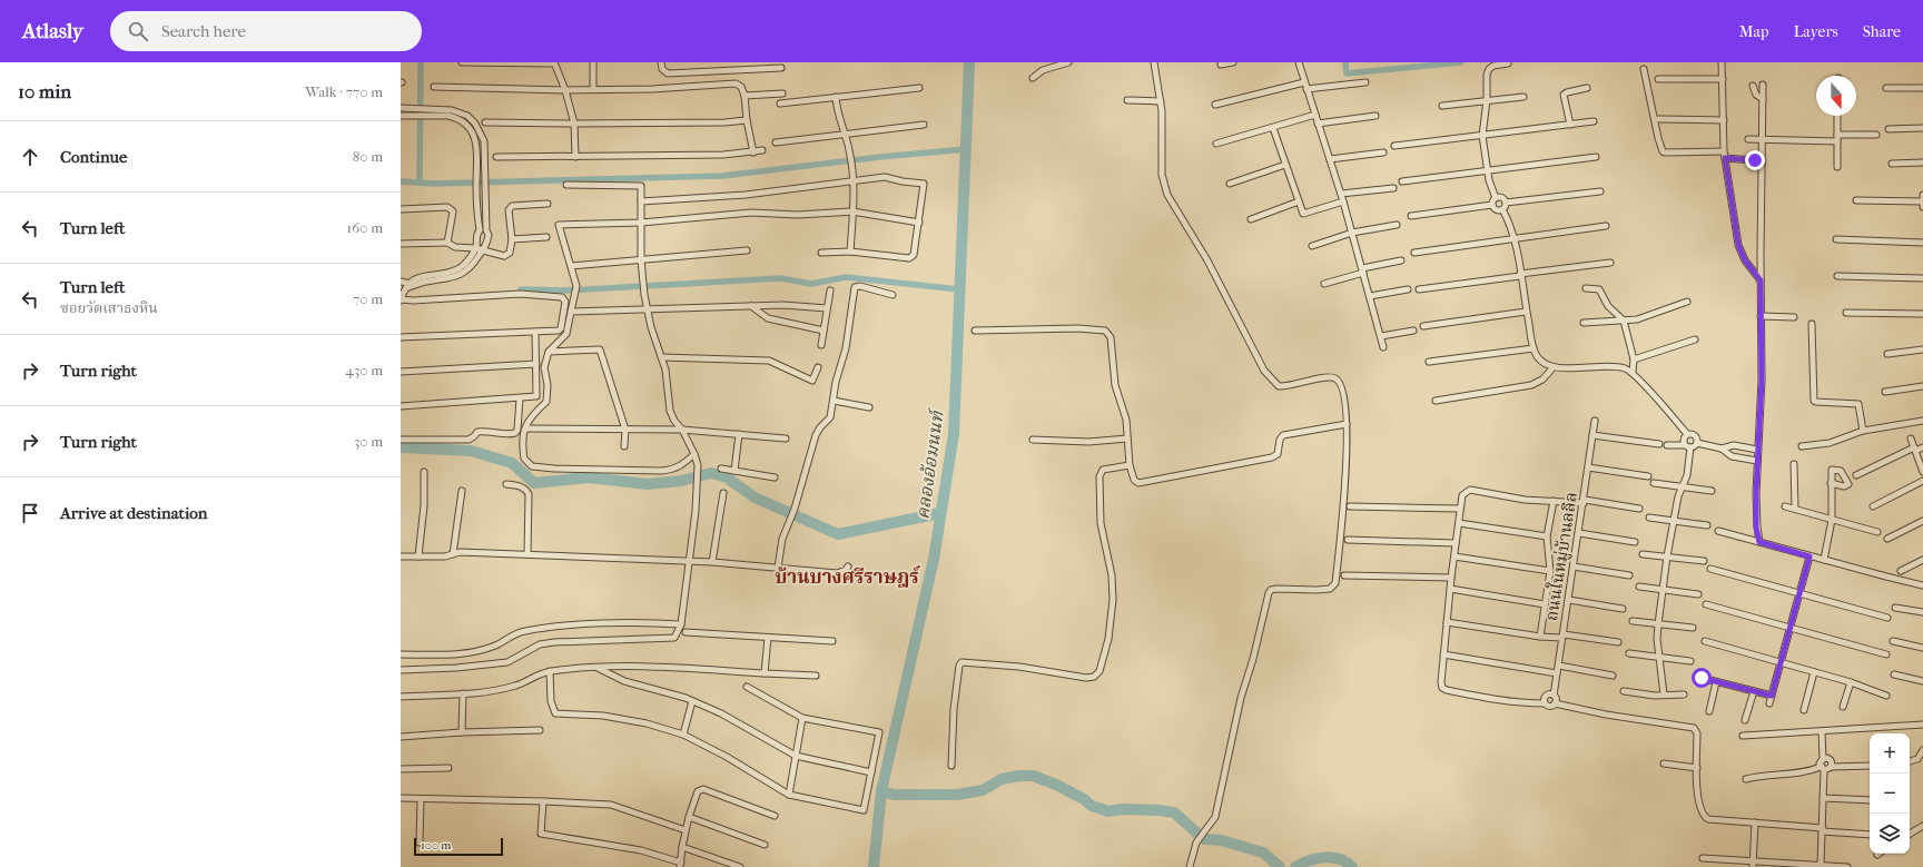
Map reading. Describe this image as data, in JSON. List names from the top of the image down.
{
  "streets": {
    "street": ["ถนนในหมู่บ้านลลิล"]
  },
  "districts": ["บ้านบางศรีราษฎร์"],
  "water": ["คลองอ้อมนนท์"],
  "scale_bar": "100 m",
  "north": "bottom",
  "page": {
    "header": "Atlasly",
    "search": "Search here",
    "nav": ["Map", "Layers", "Share"],
    "heading": ["10 min", "Walk · 770 m"],
    "list": [
      ["Continue", "80 m"],
      ["Turn left", "160 m"],
      ["Turn left", "ซอยวัดเสาธงหิน", "70 m"],
      ["Turn right", "430 m"],
      ["Turn right", "30 m"],
      "Arrive at destination"
    ],
    "map_buttons": ["+", "−"],
    "scale": "100 m"
  }
}
